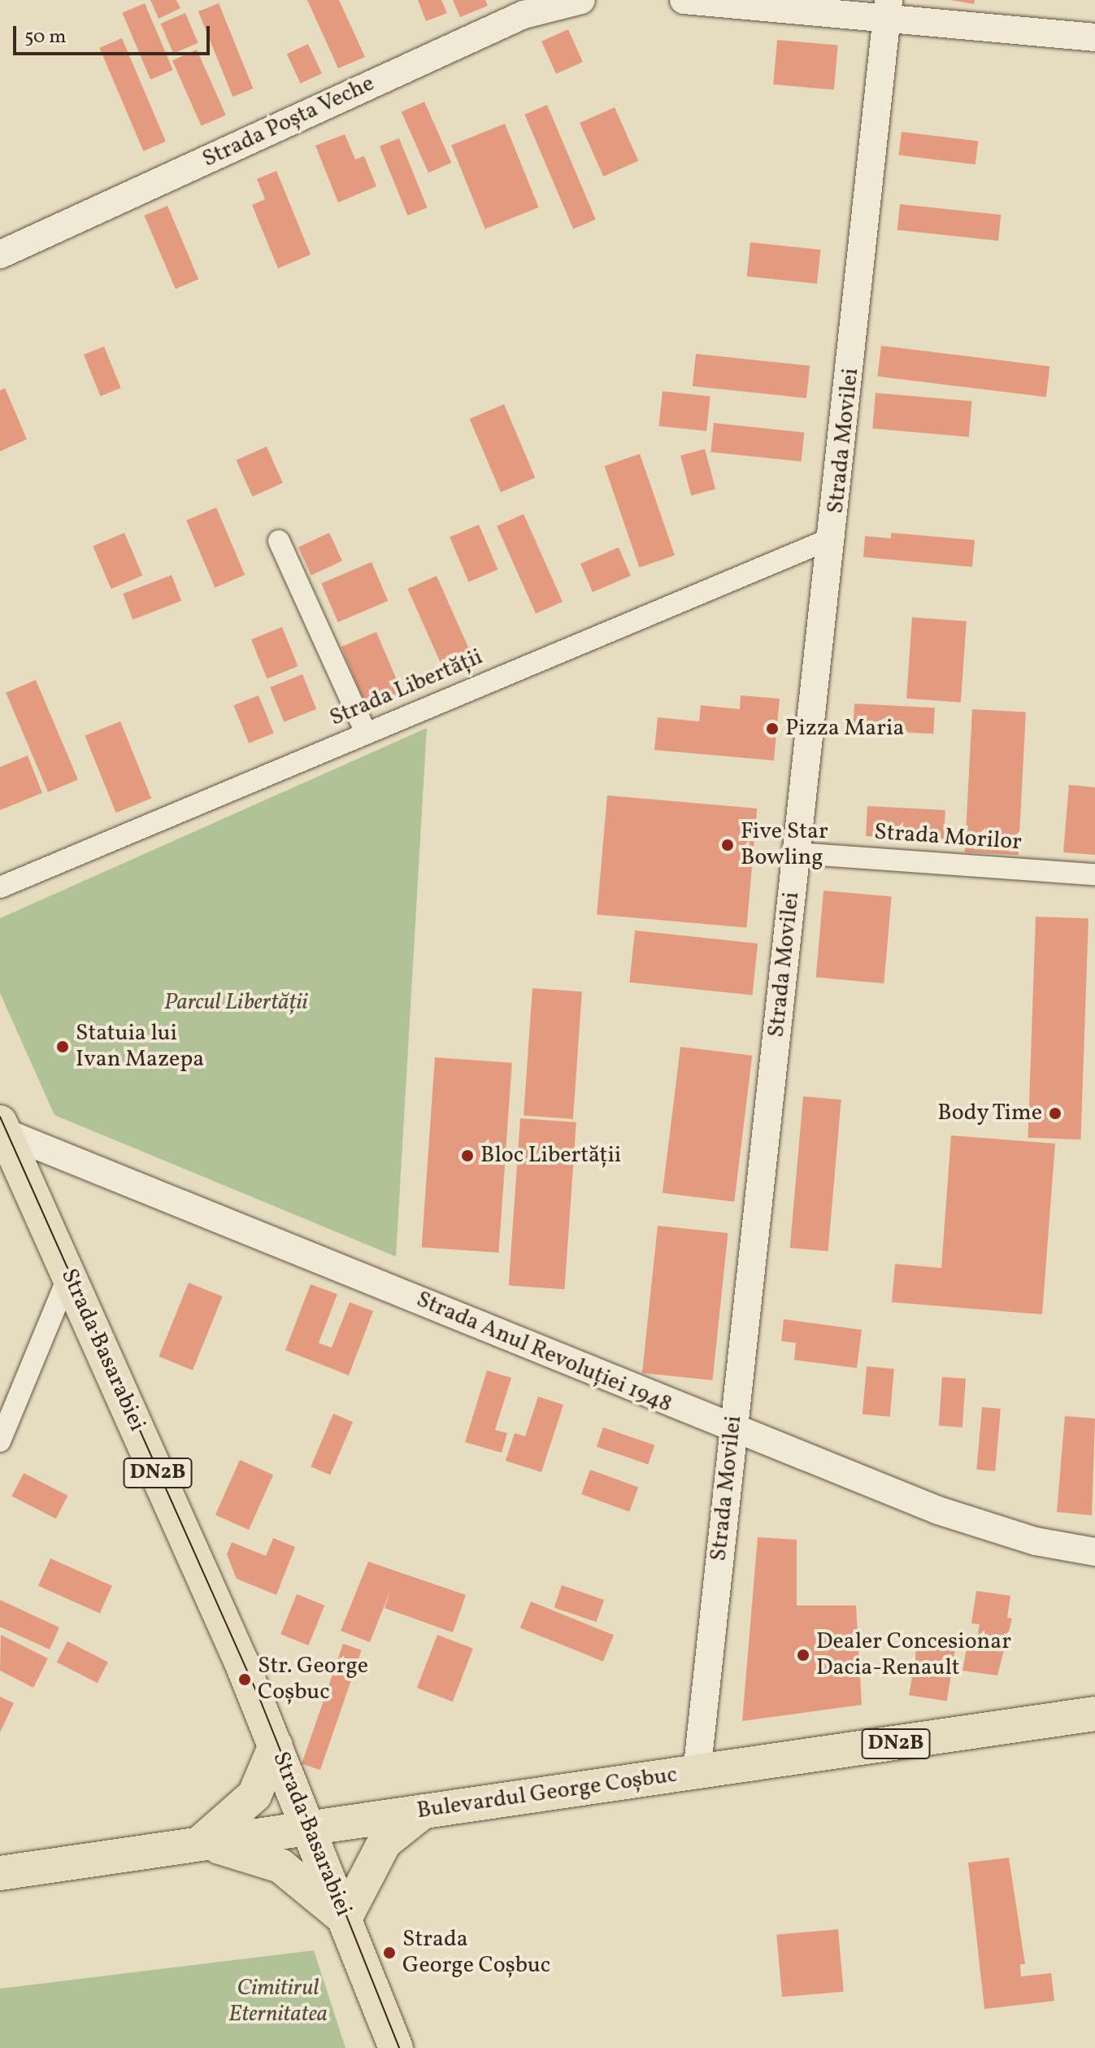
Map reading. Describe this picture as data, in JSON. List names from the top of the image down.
{
  "streets": {
    "main road": ["Strada Basarabiei", "DN2B", "Bulevardul George Coșbuc"],
    "street": [
      "Strada Poșta Veche",
      "Strada Movilei",
      "Strada Libertății",
      "Strada Morilor",
      "Strada Anul Revoluției 1948"
    ]
  },
  "crossings": [
    ["Strada Movilei", "Strada Libertății"],
    ["Strada Movilei", "Strada Morilor"],
    ["Strada Movilei", "Strada Anul Revoluției 1948"],
    ["Strada Movilei", "Bulevardul George Coșbuc"],
    ["Strada Basarabiei", "Strada Anul Revoluției 1948"],
    ["Strada Basarabiei", "Bulevardul George Coșbuc"]
  ],
  "parks": ["Parcul Libertății", "Cimitirul Eternitatea"],
  "places": [
    "Pizza Maria",
    "Five Star Bowling",
    "Statuia lui Ivan Mazepa",
    "Body Time",
    "Bloc Libertății",
    "Dealer Concesionar Dacia-Renault",
    "Str. George Coșbuc",
    "Strada George Coșbuc"
  ],
  "scale_bar": "50 m"
}
